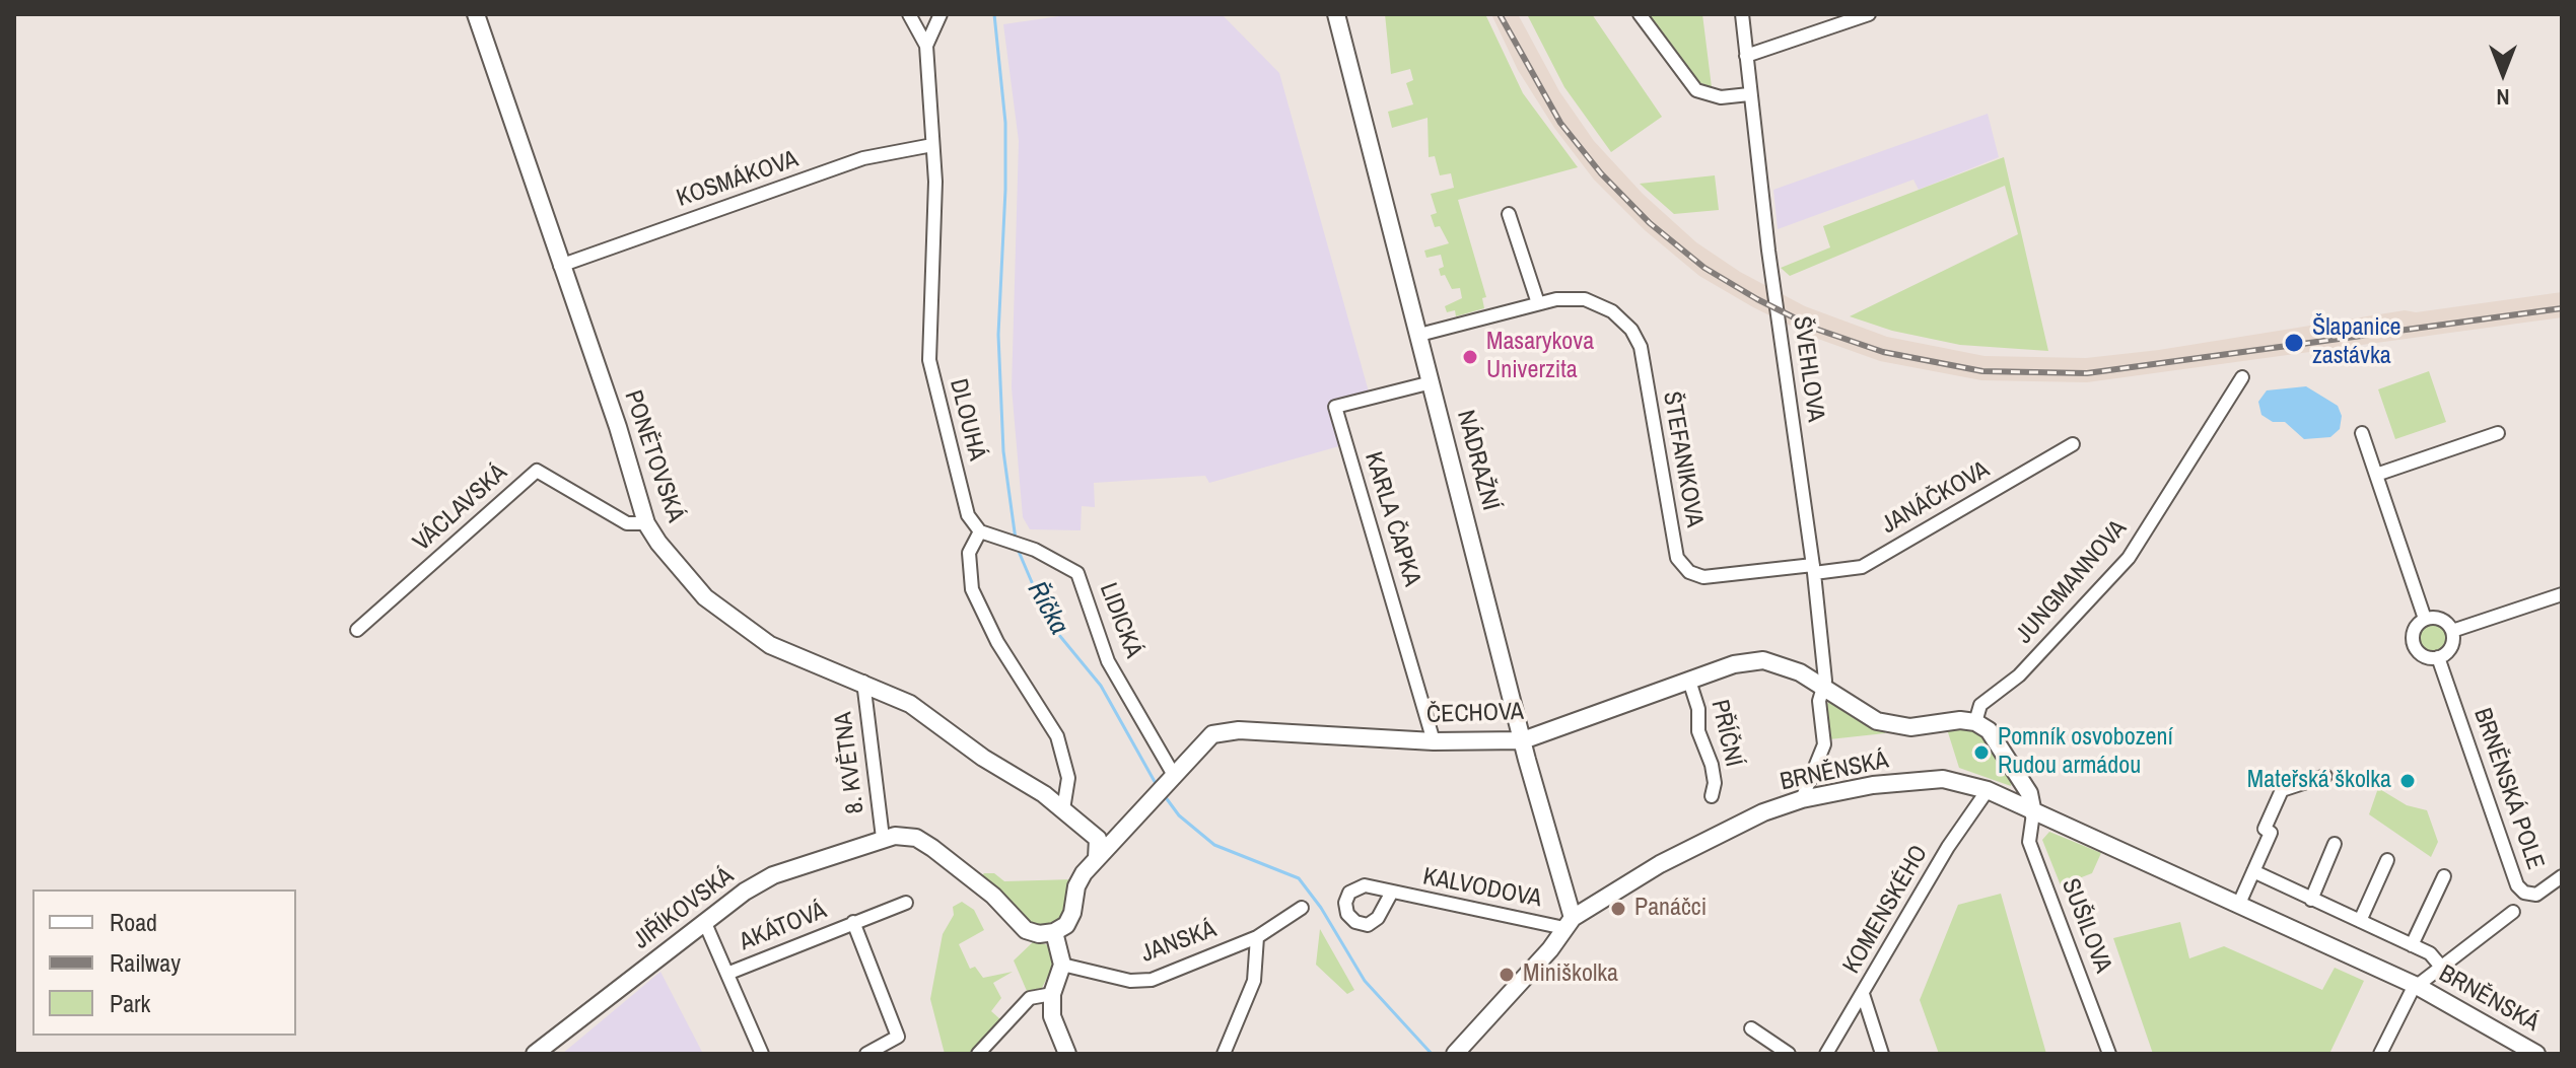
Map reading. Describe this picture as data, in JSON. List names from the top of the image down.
{
  "streets": {
    "street": [
      "KOSMÁKOVA",
      "ŠVEHLOVA",
      "DLOUHÁ",
      "PONĚTOVSKÁ",
      "ŠTEFANIKOVA",
      "NÁDRAŽNÍ",
      "JANÁČKOVA",
      "VÁCLAVSKÁ",
      "KARLA ČAPKA",
      "JUNGMANNOVA",
      "LIDICKÁ",
      "ČECHOVA",
      "PŘÍČNÍ",
      "8. KVĚTNA",
      "BRNĚNSKÁ",
      "BRNĚNSKÁ POLE",
      "KALVODOVA",
      "JIŘÍKOVSKÁ",
      "KOMENSKÉHO",
      "SUŠILOVA",
      "AKÁTOVÁ",
      "JANSKÁ"
    ]
  },
  "crossings": [
    ["KOSMÁKOVA", "DLOUHÁ"],
    ["KOSMÁKOVA", "PONĚTOVSKÁ"],
    ["ŠVEHLOVA", "ŠTEFANIKOVA"],
    ["ŠVEHLOVA", "JANÁČKOVA"],
    ["ŠVEHLOVA", "ČECHOVA"],
    ["DLOUHÁ", "LIDICKÁ"],
    ["PONĚTOVSKÁ", "VÁCLAVSKÁ"],
    ["PONĚTOVSKÁ", "8. KVĚTNA"],
    ["ŠTEFANIKOVA", "NÁDRAŽNÍ"],
    ["ŠTEFANIKOVA", "JANÁČKOVA"],
    ["NÁDRAŽNÍ", "KARLA ČAPKA"],
    ["NÁDRAŽNÍ", "ČECHOVA"],
    ["NÁDRAŽNÍ", "BRNĚNSKÁ"],
    ["NÁDRAŽNÍ", "KALVODOVA"],
    ["KARLA ČAPKA", "ČECHOVA"],
    ["JUNGMANNOVA", "ČECHOVA"],
    ["LIDICKÁ", "ČECHOVA"],
    ["ČECHOVA", "PŘÍČNÍ"],
    ["8. KVĚTNA", "JIŘÍKOVSKÁ"],
    ["BRNĚNSKÁ", "KALVODOVA"],
    ["BRNĚNSKÁ", "KOMENSKÉHO"],
    ["BRNĚNSKÁ", "SUŠILOVA"],
    ["JIŘÍKOVSKÁ", "AKÁTOVÁ"]
  ],
  "water": ["Říčka"],
  "places": [
    "Šlapanice zastávka",
    "Masarykova Univerzita",
    "Pomník osvobození Rudou armádou",
    "Mateřská školka",
    "Panáčci",
    "Miniškolka"
  ],
  "legend": ["Road", "Railway", "Park"],
  "north": "bottom"
}
